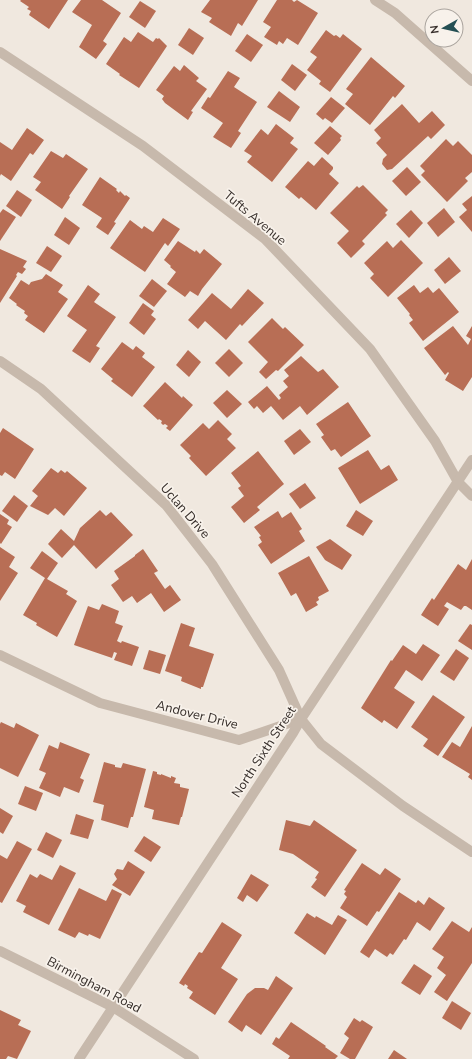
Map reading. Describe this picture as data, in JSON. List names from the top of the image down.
{
  "streets": {
    "street": [
      "Tufts Avenue",
      "Uclan Drive",
      "Andover Drive",
      "North Sixth Street",
      "Birmingham Road"
    ]
  },
  "crossings": [
    ["Tufts Avenue", "North Sixth Street"],
    ["Uclan Drive", "Andover Drive"],
    ["Uclan Drive", "North Sixth Street"],
    ["Andover Drive", "North Sixth Street"],
    ["North Sixth Street", "Birmingham Road"]
  ],
  "north": "left"
}
